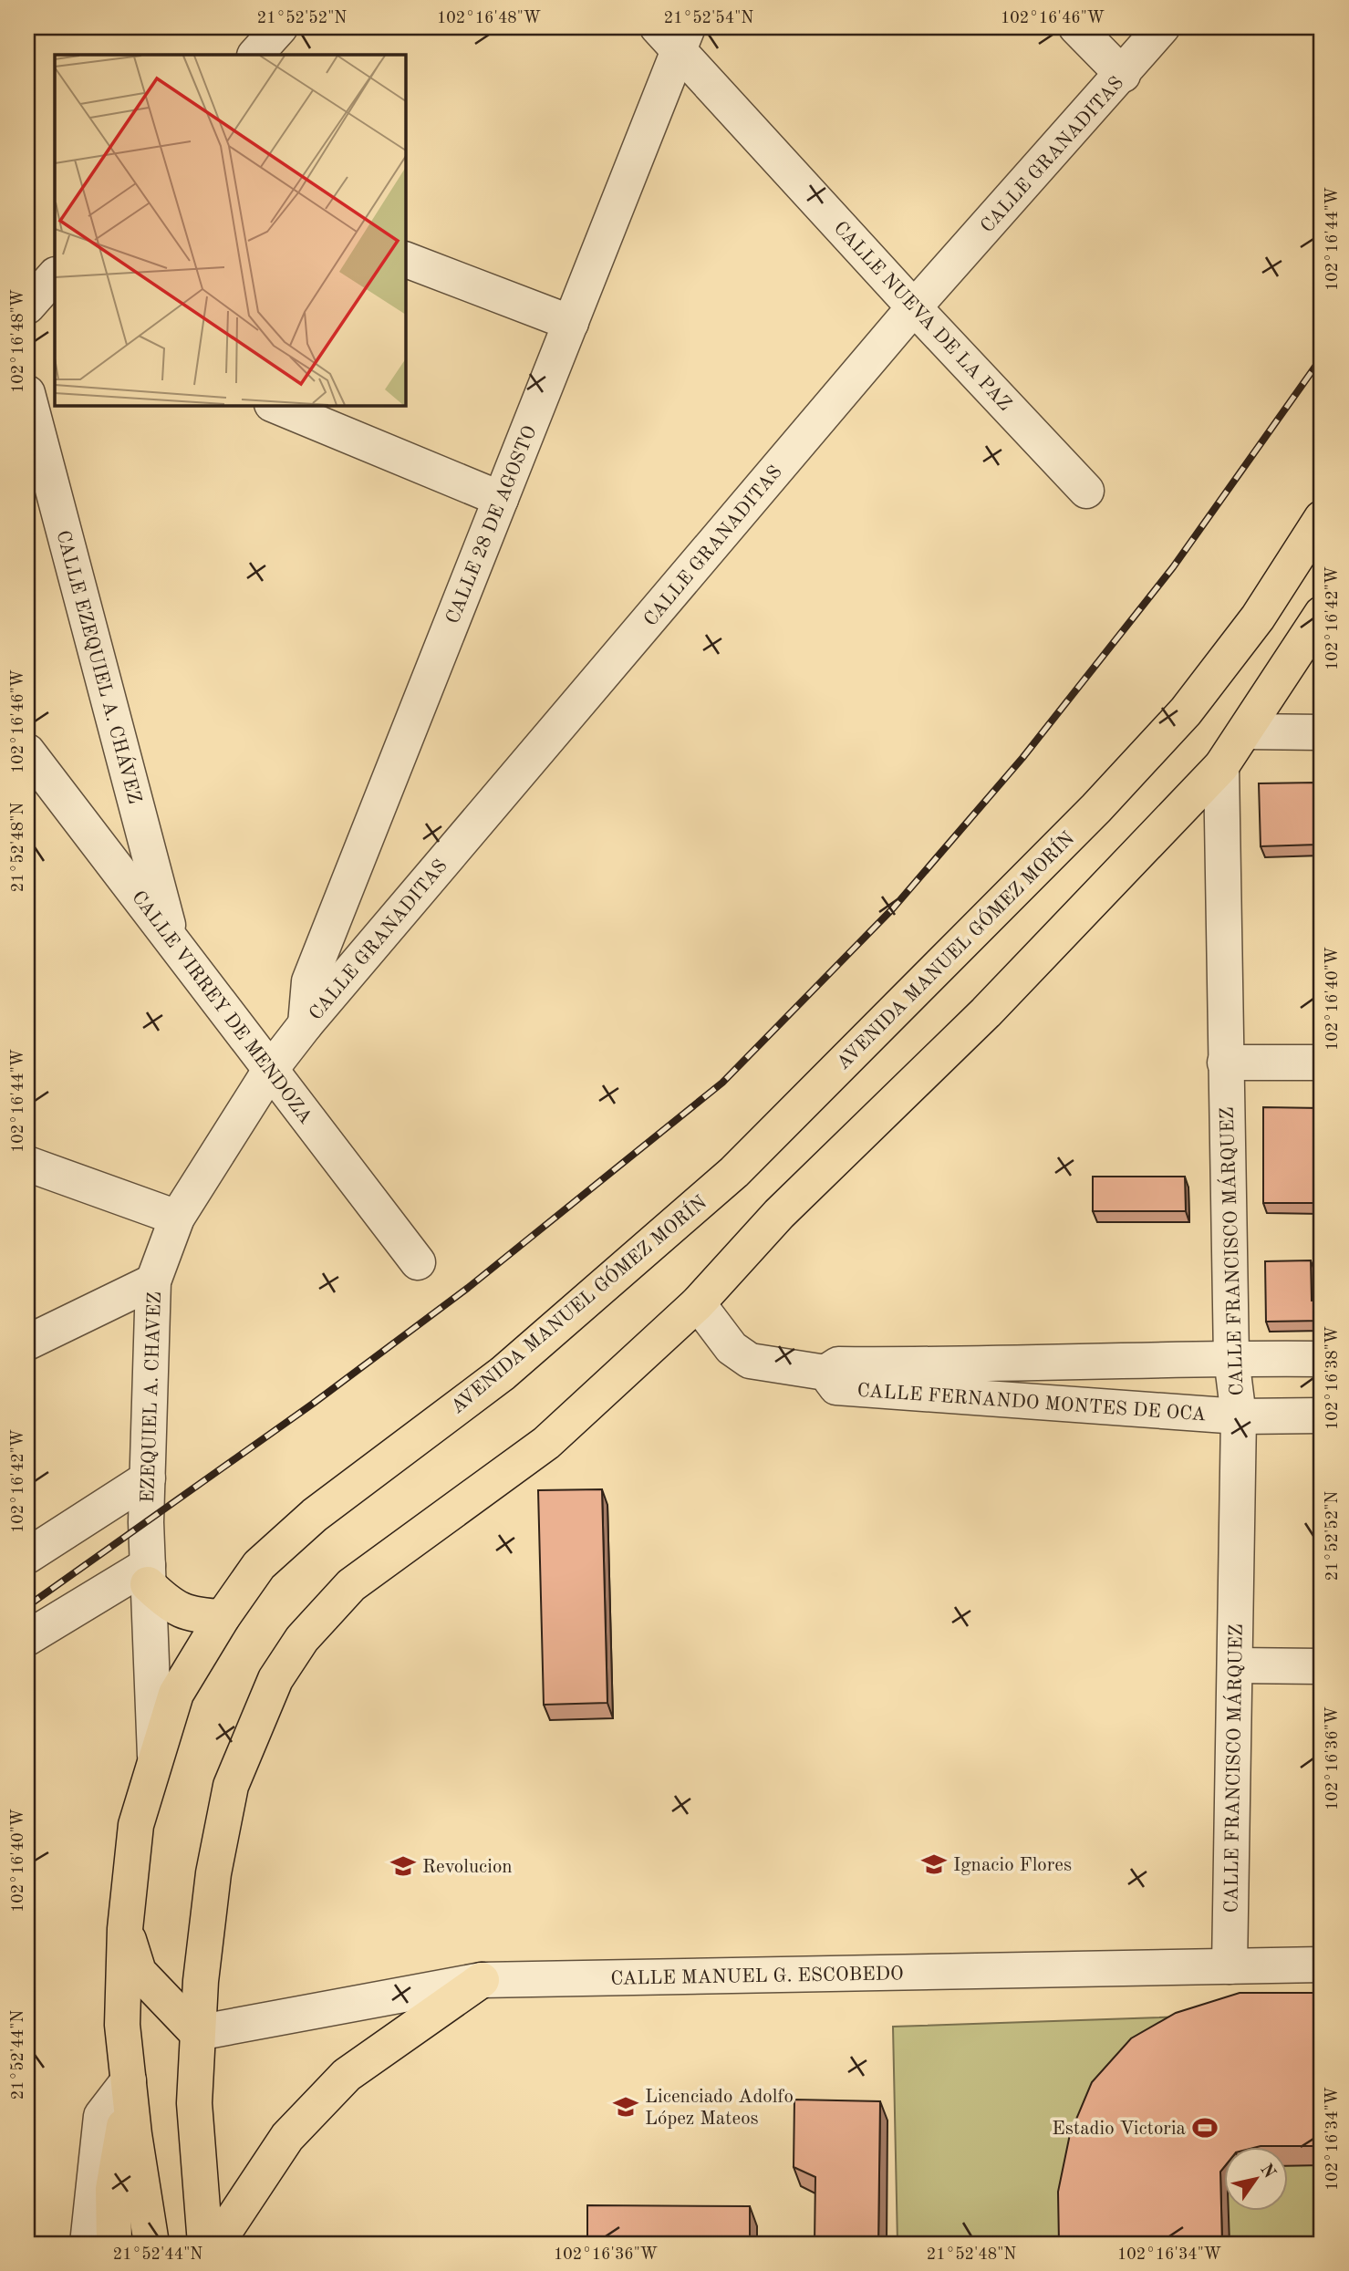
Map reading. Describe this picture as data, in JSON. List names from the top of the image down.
{
  "streets": {
    "main road": ["AVENIDA MANUEL GÓMEZ MORÍN"],
    "street": [
      "CALLE GRANADITAS",
      "CALLE NUEVA DE LA PAZ",
      "CALLE 28 DE AGOSTO",
      "CALLE EZEQUIEL A. CHÁVEZ",
      "CALLE VIRREY DE MENDOZA",
      "CALLE FRANCISCO MÁRQUEZ",
      "EZEQUIEL A. CHAVEZ",
      "CALLE FERNANDO MONTES DE OCA",
      "CALLE MANUEL G. ESCOBEDO"
    ]
  },
  "crossings": [
    ["CALLE GRANADITAS", "CALLE NUEVA DE LA PAZ"],
    ["CALLE GRANADITAS", "CALLE 28 DE AGOSTO"],
    ["CALLE GRANADITAS", "CALLE VIRREY DE MENDOZA"],
    ["CALLE GRANADITAS", "EZEQUIEL A. CHAVEZ"],
    ["CALLE NUEVA DE LA PAZ", "CALLE 28 DE AGOSTO"],
    ["CALLE EZEQUIEL A. CHÁVEZ", "CALLE VIRREY DE MENDOZA"],
    ["AVENIDA MANUEL GÓMEZ MORÍN", "EZEQUIEL A. CHAVEZ"],
    ["CALLE VIRREY DE MENDOZA", "EZEQUIEL A. CHAVEZ"],
    ["CALLE FRANCISCO MÁRQUEZ", "CALLE FERNANDO MONTES DE OCA"],
    ["CALLE FRANCISCO MÁRQUEZ", "CALLE MANUEL G. ESCOBEDO"]
  ],
  "places": {
    "school or university": ["Ignacio Flores", "Revolucion", "Licenciado Adolfo López Mateos"],
    "sports": ["Estadio Victoria"]
  },
  "north": "top right",
  "coordinates": [
    "21°52'52\"N",
    "102°16'48\"W",
    "21°52'54\"N",
    "102°16'46\"W",
    "102°16'44\"W",
    "102°16'42\"W",
    "21°52'48\"N",
    "102°16'40\"W",
    "102°16'38\"W",
    "102°16'36\"W",
    "21°52'44\"N",
    "102°16'34\"W"
  ]
}
